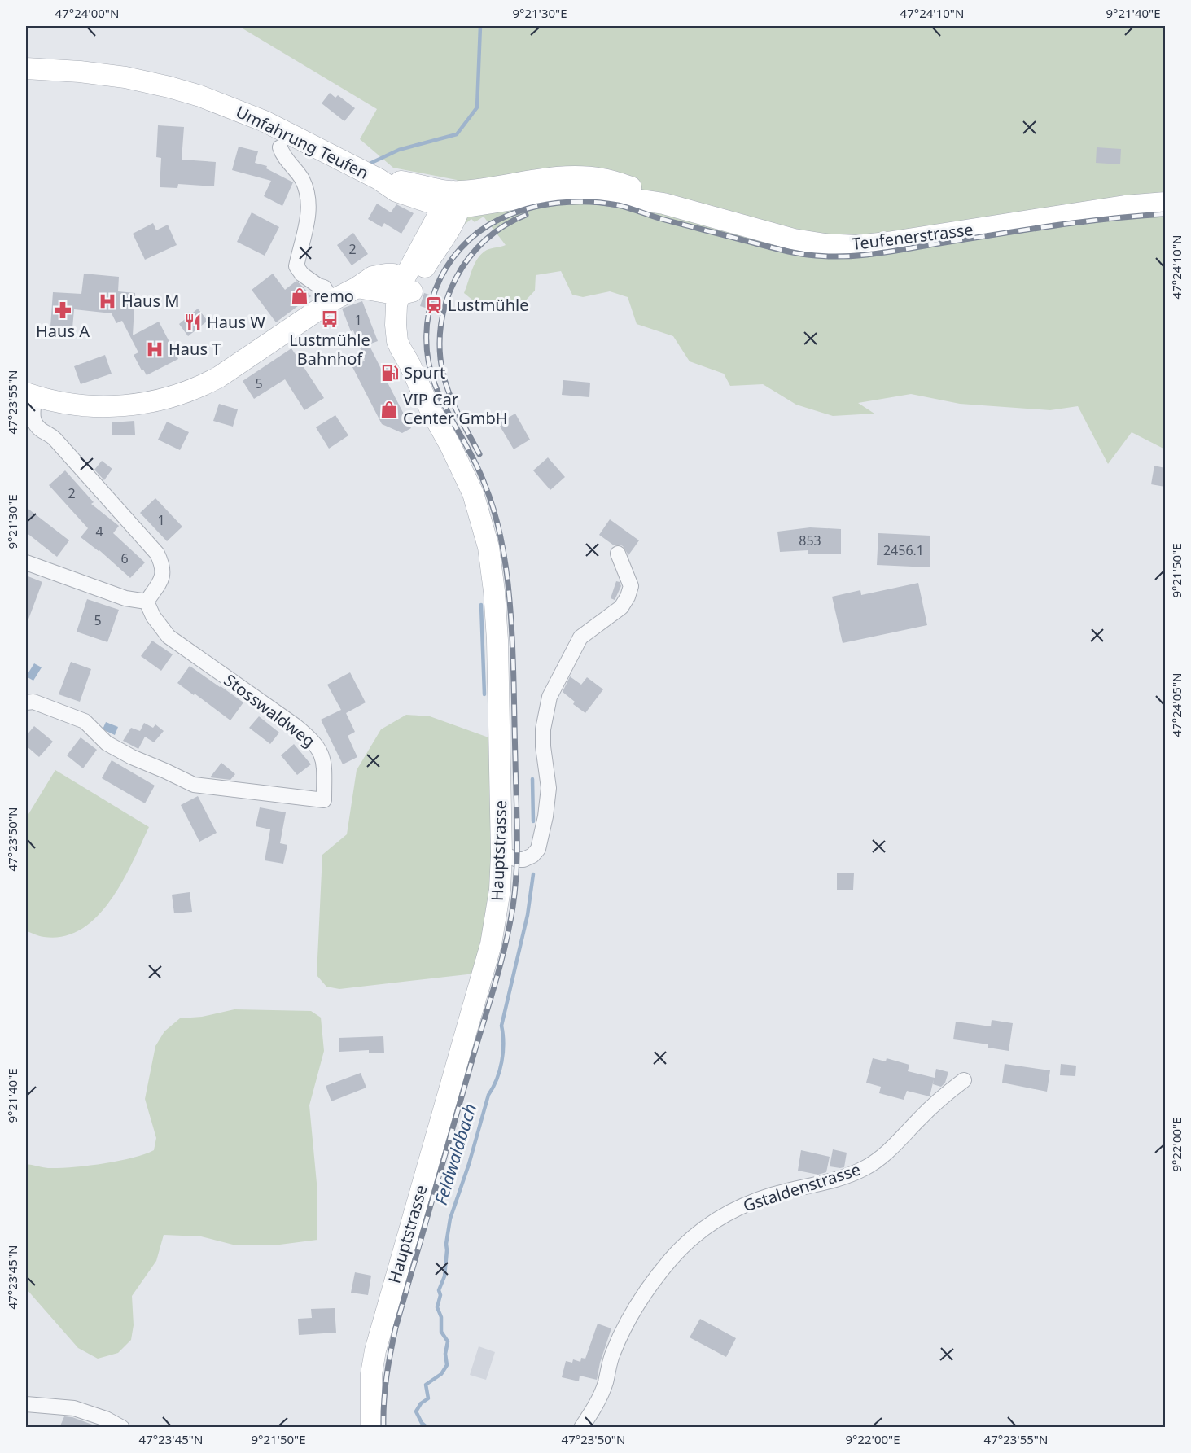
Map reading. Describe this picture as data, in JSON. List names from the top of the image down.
{
  "streets": {
    "street": [
      "Umfahrung Teufen",
      "Teufenerstrasse",
      "Stosswaldweg",
      "Hauptstrasse",
      "Gstaldenstrasse"
    ]
  },
  "crossings": [
    ["Umfahrung Teufen", "Teufenerstrasse"]
  ],
  "water": ["Feldwaldbach"],
  "places": {
    "shop": ["remo", "VIP Car Center GmbH"],
    "hospital": ["Haus M", "Haus T"],
    "station": ["Lustmühle"],
    "pharmacy": ["Haus A"],
    "bus stop": ["Lustmühle Bahnhof"],
    "restaurant": ["Haus W"],
    "fuel station": ["Spurt"]
  },
  "house_numbers": [
    "2",
    "1",
    "5",
    "2",
    "1",
    "4",
    "853",
    "2456.1",
    "6",
    "5"
  ],
  "coordinates": [
    "47°24'00\"N",
    "9°21'30\"E",
    "47°24'10\"N",
    "9°21'40\"E",
    "47°23'55\"N",
    "9°21'50\"E",
    "47°24'05\"N",
    "47°23'50\"N",
    "9°22'00\"E",
    "47°23'45\"N"
  ]
}
